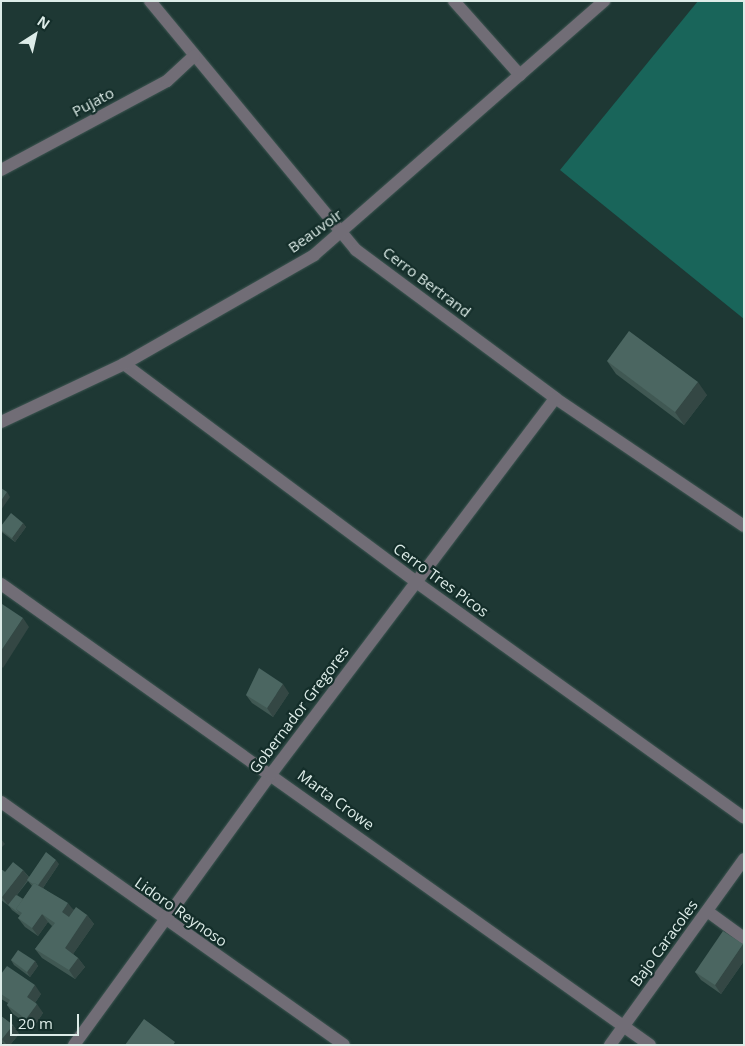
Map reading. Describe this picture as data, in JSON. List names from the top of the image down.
{
  "streets": {
    "street": [
      "Pujato",
      "Beauvoir",
      "Cerro Bertrand",
      "Cerro Tres Picos",
      "Gobernador Gregores",
      "Marta Crowe",
      "Lidoro Reynoso",
      "Bajo Caracoles"
    ]
  },
  "crossings": [
    ["Pujato", "Cerro Bertrand"],
    ["Beauvoir", "Cerro Bertrand"],
    ["Beauvoir", "Cerro Tres Picos"],
    ["Cerro Bertrand", "Gobernador Gregores"],
    ["Cerro Tres Picos", "Gobernador Gregores"],
    ["Gobernador Gregores", "Marta Crowe"],
    ["Gobernador Gregores", "Lidoro Reynoso"],
    ["Marta Crowe", "Bajo Caracoles"]
  ],
  "scale_bar": "20 m",
  "north": "top right"
}
